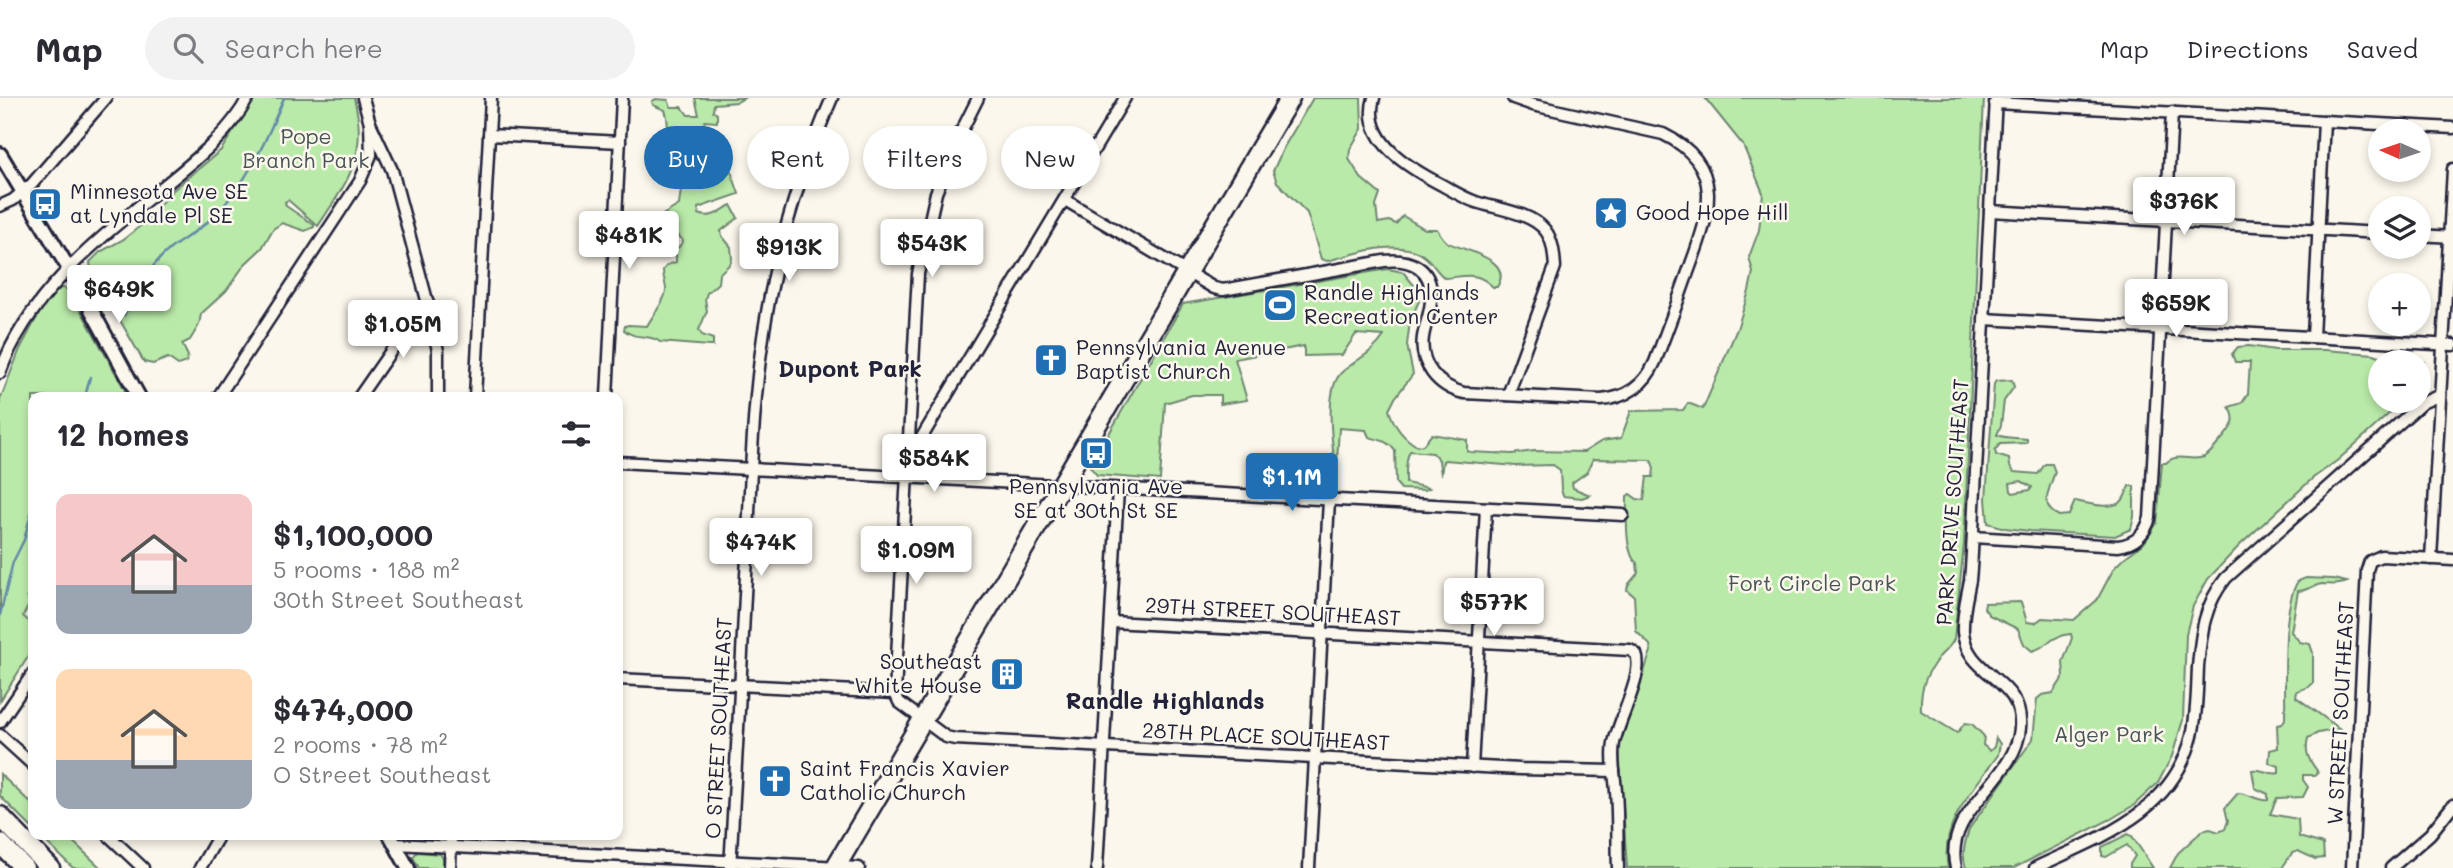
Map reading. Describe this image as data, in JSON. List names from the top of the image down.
{
  "streets": {
    "street": [
      "PARK DRIVE SOUTHEAST",
      "29TH STREET SOUTHEAST",
      "W STREET SOUTHEAST",
      "O STREET SOUTHEAST",
      "28TH PLACE SOUTHEAST"
    ]
  },
  "crossings": [
    ["29TH STREET SOUTHEAST", "28TH PLACE SOUTHEAST"]
  ],
  "districts": ["Dupont Park", "Randle Highlands"],
  "parks": ["Pope Branch Park", "Fort Circle Park", "Alger Park"],
  "places": {
    "bus stop": ["Minnesota Ave SE at Lyndale Pl SE", "Pennsylvania Ave SE at 30th St SE"],
    "place": ["Good Hope Hill"],
    "sports": ["Randle Highlands Recreation Center"],
    "church": ["Pennsylvania Avenue Baptist Church", "Saint Francis Xavier Catholic Church"],
    "building": ["Southeast White House"]
  },
  "north": "left",
  "page": {
    "header": "Map",
    "search": "Search here",
    "nav": ["Map", "Directions", "Saved"],
    "map_buttons": ["+", "−"],
    "chip": [
      "Buy",
      "Rent",
      "Filters",
      "New"
    ],
    "price": [
      "$376K",
      "$481K",
      "$543K",
      "$913K",
      "$649K",
      "$659K",
      "$1.05M",
      "$584K",
      "$1.1M",
      "$474K",
      "$1.09M",
      "$577K"
    ],
    "heading": "12 homes",
    "list": [
      {
        "name": "$1,100,000",
        "note": "5 rooms · 188 m² · 30th Street Southeast"
      },
      {
        "name": "$474,000",
        "note": "2 rooms · 78 m² · O Street Southeast"
      }
    ]
  }
}
